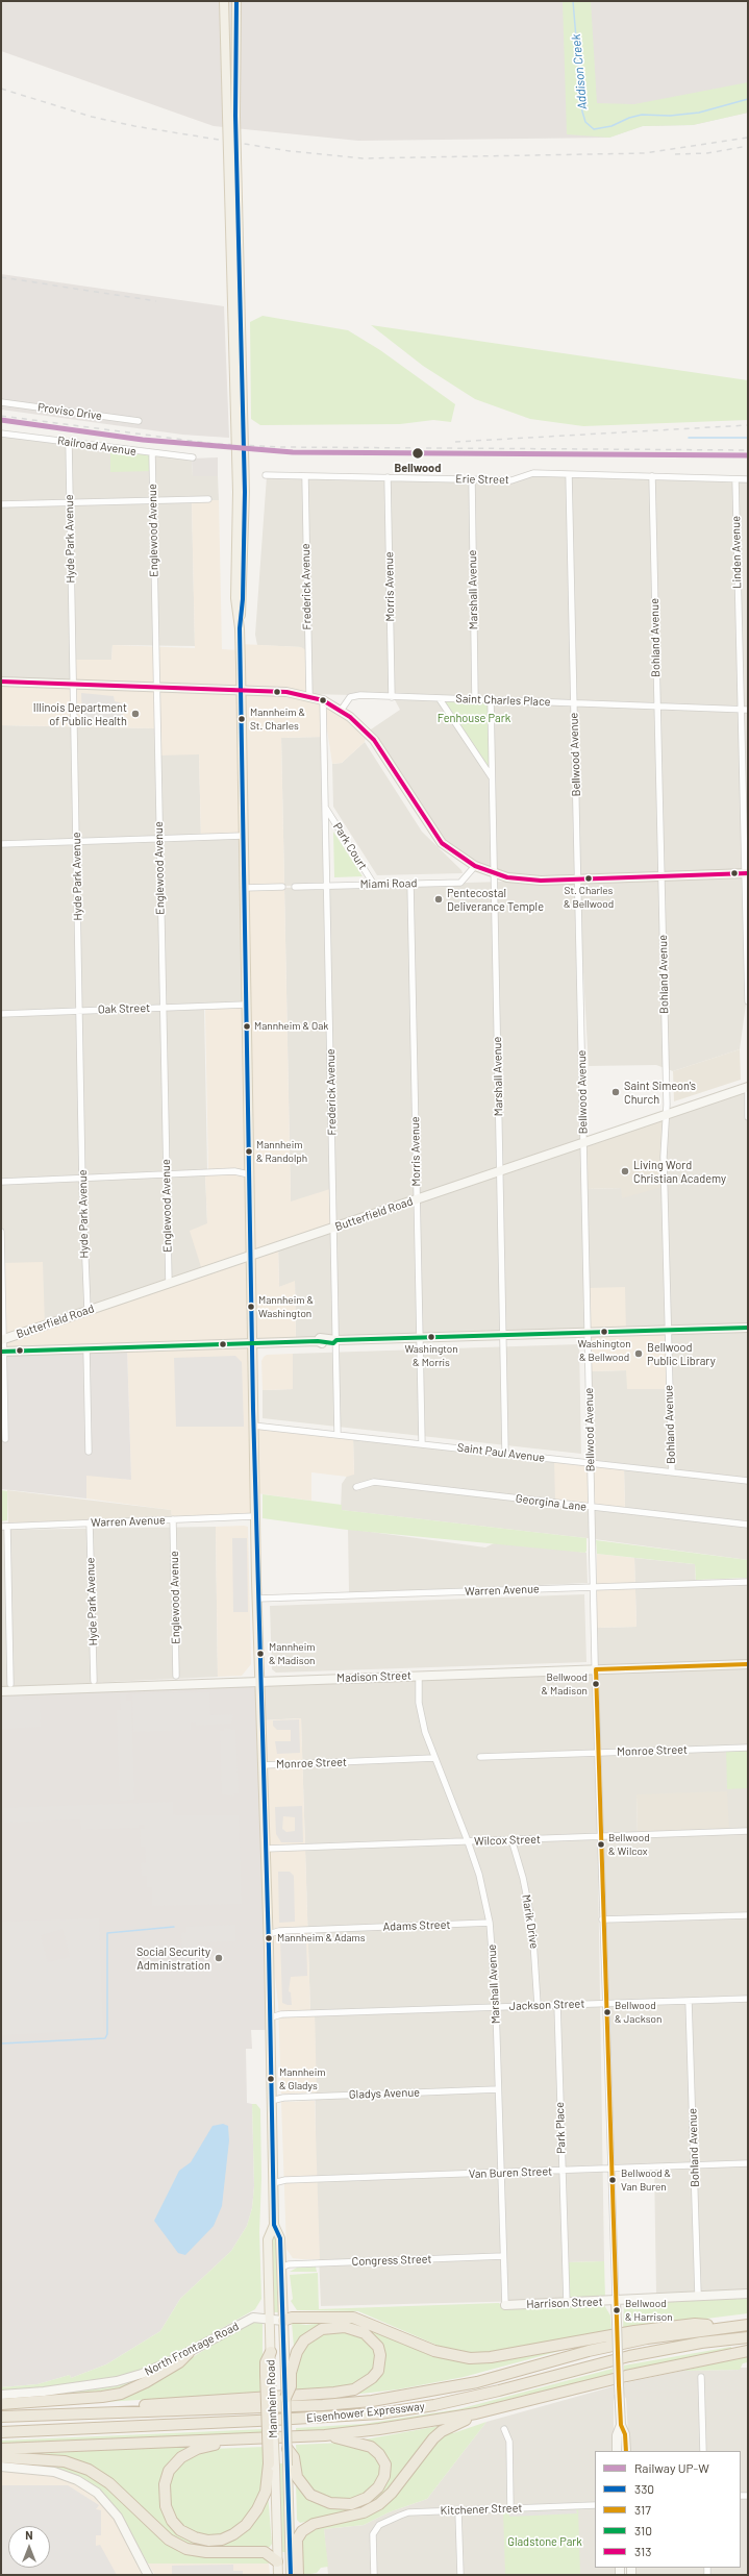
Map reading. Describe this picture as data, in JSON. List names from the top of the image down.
{
  "streets": {
    "highway": ["Eisenhower Expressway"],
    "main road": [
      "Bellwood Avenue",
      "Butterfield Road",
      "Madison Street",
      "Harrison Street",
      "North Frontage Road",
      "Mannheim Road"
    ],
    "street": [
      "Proviso Drive",
      "Railroad Avenue",
      "Erie Street",
      "Englewood Avenue",
      "Hyde Park Avenue",
      "Linden Avenue",
      "Frederick Avenue",
      "Morris Avenue",
      "Marshall Avenue",
      "Bohland Avenue",
      "Saint Charles Place",
      "Park Court",
      "Miami Road",
      "Oak Street",
      "Saint Paul Avenue",
      "Georgina Lane",
      "Warren Avenue",
      "Monroe Street",
      "Wilcox Street",
      "Marik Drive",
      "Adams Street",
      "Jackson Street",
      "Gladys Avenue",
      "Park Place",
      "Van Buren Street",
      "Congress Street",
      "Kitchener Street"
    ]
  },
  "crossings": [
    ["Railroad Avenue", "Englewood Avenue"],
    ["Railroad Avenue", "Hyde Park Avenue"],
    ["Erie Street", "Linden Avenue"],
    ["Erie Street", "Frederick Avenue"],
    ["Erie Street", "Morris Avenue"],
    ["Erie Street", "Marshall Avenue"],
    ["Erie Street", "Bohland Avenue"],
    ["Erie Street", "Bellwood Avenue"],
    ["Englewood Avenue", "Oak Street"],
    ["Englewood Avenue", "Butterfield Road"],
    ["Englewood Avenue", "Warren Avenue"],
    ["Hyde Park Avenue", "Oak Street"],
    ["Hyde Park Avenue", "Butterfield Road"],
    ["Hyde Park Avenue", "Warren Avenue"],
    ["Linden Avenue", "Saint Charles Place"],
    ["Frederick Avenue", "Park Court"],
    ["Frederick Avenue", "Miami Road"],
    ["Frederick Avenue", "Butterfield Road"],
    ["Frederick Avenue", "Saint Paul Avenue"],
    ["Morris Avenue", "Saint Charles Place"],
    ["Morris Avenue", "Miami Road"],
    ["Morris Avenue", "Butterfield Road"],
    ["Morris Avenue", "Saint Paul Avenue"],
    ["Marshall Avenue", "Saint Charles Place"],
    ["Marshall Avenue", "Butterfield Road"],
    ["Marshall Avenue", "Saint Paul Avenue"],
    ["Marshall Avenue", "Madison Street"],
    ["Marshall Avenue", "Monroe Street"],
    ["Marshall Avenue", "Wilcox Street"],
    ["Marshall Avenue", "Adams Street"],
    ["Marshall Avenue", "Jackson Street"],
    ["Marshall Avenue", "Gladys Avenue"],
    ["Marshall Avenue", "Van Buren Street"],
    ["Marshall Avenue", "Congress Street"],
    ["Marshall Avenue", "Harrison Street"],
    ["Bohland Avenue", "Saint Charles Place"],
    ["Bohland Avenue", "Butterfield Road"],
    ["Bohland Avenue", "Saint Paul Avenue"],
    ["Bohland Avenue", "Jackson Street"],
    ["Bohland Avenue", "Van Buren Street"],
    ["Bohland Avenue", "Harrison Street"],
    ["Saint Charles Place", "Bellwood Avenue"],
    ["Bellwood Avenue", "Butterfield Road"],
    ["Bellwood Avenue", "Saint Paul Avenue"],
    ["Bellwood Avenue", "Georgina Lane"],
    ["Bellwood Avenue", "Warren Avenue"],
    ["Bellwood Avenue", "Madison Street"],
    ["Bellwood Avenue", "Monroe Street"],
    ["Bellwood Avenue", "Wilcox Street"],
    ["Bellwood Avenue", "Jackson Street"],
    ["Bellwood Avenue", "Van Buren Street"],
    ["Bellwood Avenue", "Harrison Street"],
    ["Park Court", "Miami Road"],
    ["Oak Street", "Mannheim Road"],
    ["Butterfield Road", "Mannheim Road"],
    ["Saint Paul Avenue", "Mannheim Road"],
    ["Warren Avenue", "Mannheim Road"],
    ["Madison Street", "Mannheim Road"],
    ["Monroe Street", "Mannheim Road"],
    ["Wilcox Street", "Marik Drive"],
    ["Wilcox Street", "Mannheim Road"],
    ["Marik Drive", "Jackson Street"],
    ["Adams Street", "Mannheim Road"],
    ["Jackson Street", "Park Place"],
    ["Jackson Street", "Mannheim Road"],
    ["Gladys Avenue", "Mannheim Road"],
    ["Park Place", "Van Buren Street"],
    ["Park Place", "Harrison Street"],
    ["Van Buren Street", "Mannheim Road"],
    ["Congress Street", "Mannheim Road"],
    ["North Frontage Road", "Mannheim Road"]
  ],
  "water": ["Addison Creek"],
  "parks": ["Fenhouse Park", "Gladstone Park"],
  "places": [
    "Bellwood",
    "Illinois Department of Public Health",
    "Mannheim & St. Charles",
    "St. Charles & Bellwood",
    "Pentecostal Deliverance Temple",
    "Mannheim & Oak",
    "Saint Simeon's Church",
    "Mannheim & Randolph",
    "Living Word Christian Academy",
    "Mannheim & Washington",
    "Washington & Bellwood",
    "Washington & Morris",
    "Bellwood Public Library",
    "Mannheim & Madison",
    "Bellwood & Madison",
    "Bellwood & Wilcox",
    "Mannheim & Adams",
    "Social Security Administration",
    "Bellwood & Jackson",
    "Mannheim & Gladys",
    "Bellwood & Van Buren",
    "Bellwood & Harrison"
  ],
  "lines": [
    "transit line 330",
    "rail line UP-W",
    "transit line 313",
    "transit line 310",
    "transit line 317"
  ],
  "legend": [
    "Railway UP-W",
    "330",
    "317",
    "310",
    "313"
  ],
  "north": "top"
}
